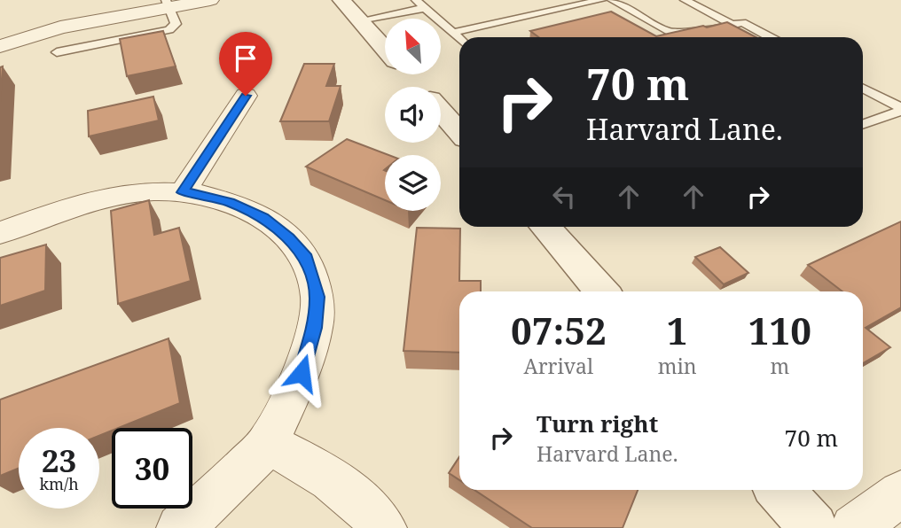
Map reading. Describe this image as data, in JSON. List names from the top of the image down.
{
  "north": "top left",
  "page": {
    "turn": ["70 m", "Harvard Lane."],
    "eta": [
      "07:52",
      "Arrival",
      "1",
      "min",
      "110",
      "m"
    ],
    "list": [
      {
        "name": "Turn right",
        "note": "Harvard Lane.",
        "value": "70 m"
      }
    ],
    "speed": "23 km/h",
    "limit": "30"
  }
}
